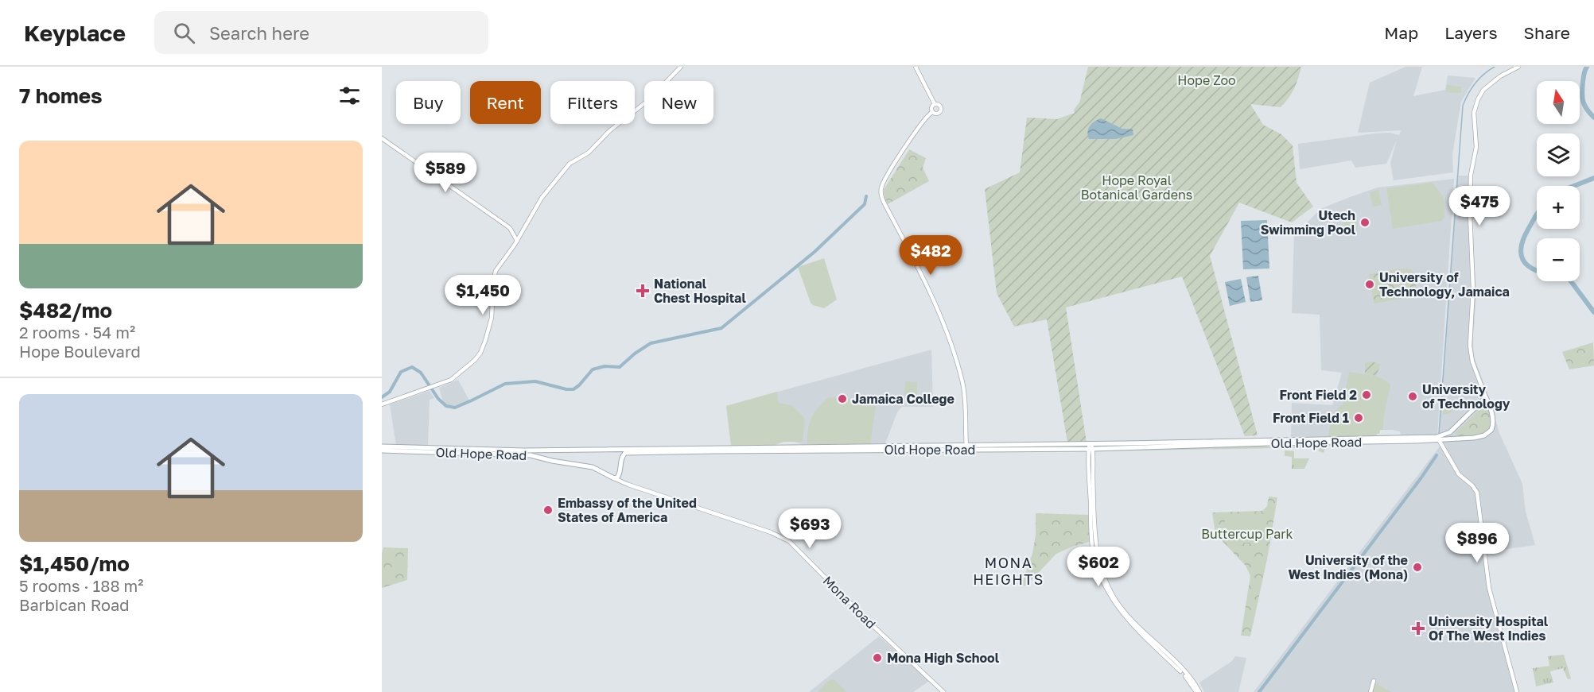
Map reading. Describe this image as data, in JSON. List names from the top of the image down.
{
  "streets": {
    "main road": ["Old Hope Road"],
    "street": ["Mona Road"]
  },
  "crossings": [
    ["Old Hope Road", "Mona Road"]
  ],
  "districts": ["MONA HEIGHTS"],
  "parks": ["Hope Zoo", "Hope Royal Botanical Gardens", "Buttercup Park"],
  "places": {
    "other": [
      "Utech Swimming Pool",
      "University of Technology, Jamaica",
      "Front Field 2",
      "University of Technology",
      "Jamaica College",
      "Front Field 1",
      "Embassy of the United States of America",
      "University of the West Indies (Mona)",
      "Mona High School"
    ],
    "health": ["National Chest Hospital", "University Hospital Of The West Indies"]
  },
  "north": "top",
  "page": {
    "header": "Keyplace",
    "search": "Search here",
    "nav": ["Map", "Layers", "Share"],
    "heading": "7 homes",
    "map_buttons": ["+", "−"],
    "chip": [
      "Buy",
      "Rent",
      "Filters",
      "New"
    ],
    "list": [
      {
        "name": "$482/mo",
        "note": "2 rooms · 54 m² · Hope Boulevard"
      },
      {
        "name": "$1,450/mo",
        "note": "5 rooms · 188 m² · Barbican Road"
      }
    ],
    "price": [
      "$589",
      "$475",
      "$482",
      "$1,450",
      "$693",
      "$896",
      "$602"
    ]
  }
}
